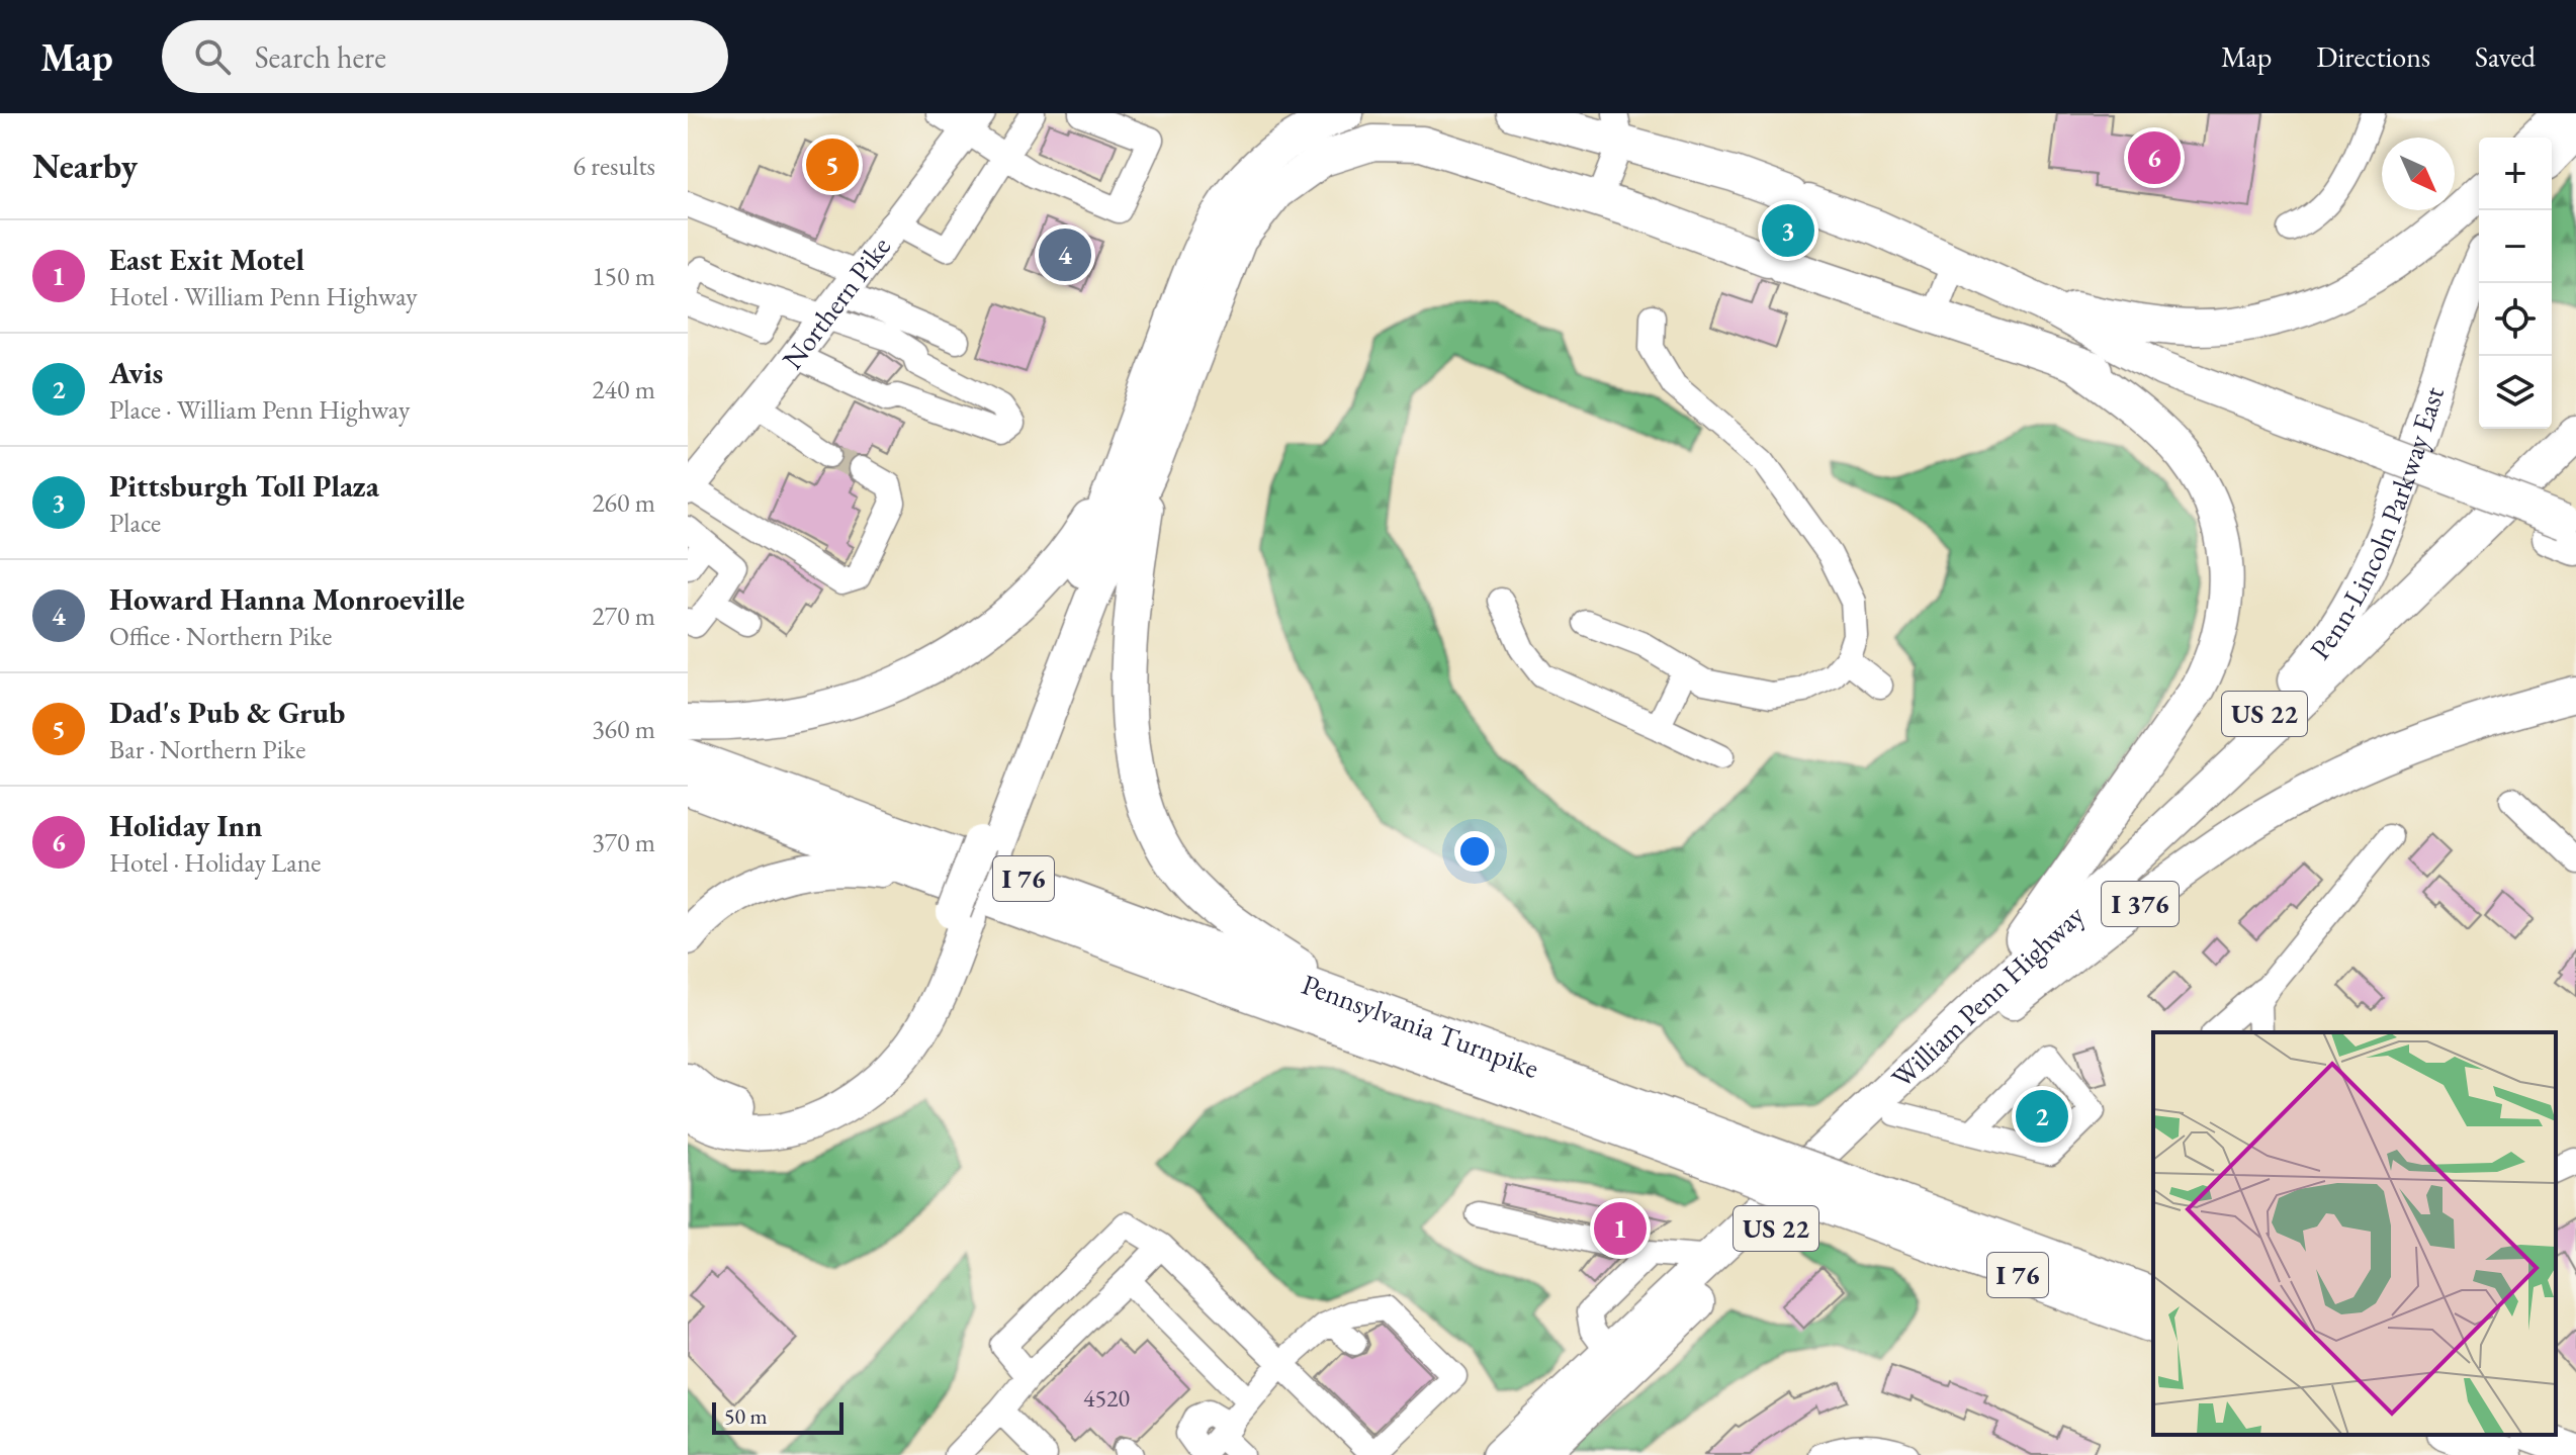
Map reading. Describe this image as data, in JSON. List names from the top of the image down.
{
  "streets": {
    "highway": [
      "Penn-Lincoln Parkway East",
      "US 22",
      "I 76",
      "I 376",
      "William Penn Highway",
      "Pennsylvania Turnpike"
    ],
    "main road": ["Northern Pike"]
  },
  "crossings": [
    ["Penn-Lincoln Parkway East", "William Penn Highway"],
    ["I 376", "William Penn Highway"]
  ],
  "house_numbers": ["4520"],
  "scale_bar": "50 m",
  "north": "bottom right",
  "page": {
    "header": "Map",
    "search": "Search here",
    "nav": ["Map", "Directions", "Saved"],
    "heading": ["Nearby", "6 results"],
    "pins": [
      "6",
      "5",
      "3",
      "4",
      "2",
      "1"
    ],
    "map_buttons": ["+", "−"],
    "list": [
      {
        "mark": "1",
        "name": "East Exit Motel",
        "note": "Hotel · William Penn Highway",
        "value": "150 m"
      },
      {
        "mark": "2",
        "name": "Avis",
        "note": "Place · William Penn Highway",
        "value": "240 m"
      },
      {
        "mark": "3",
        "name": "Pittsburgh Toll Plaza",
        "note": "Place",
        "value": "260 m"
      },
      {
        "mark": "4",
        "name": "Howard Hanna Monroeville",
        "note": "Office · Northern Pike",
        "value": "270 m"
      },
      {
        "mark": "5",
        "name": "Dad's Pub & Grub",
        "note": "Bar · Northern Pike",
        "value": "360 m"
      },
      {
        "mark": "6",
        "name": "Holiday Inn",
        "note": "Hotel · Holiday Lane",
        "value": "370 m"
      }
    ],
    "scale": "50 m"
  }
}
